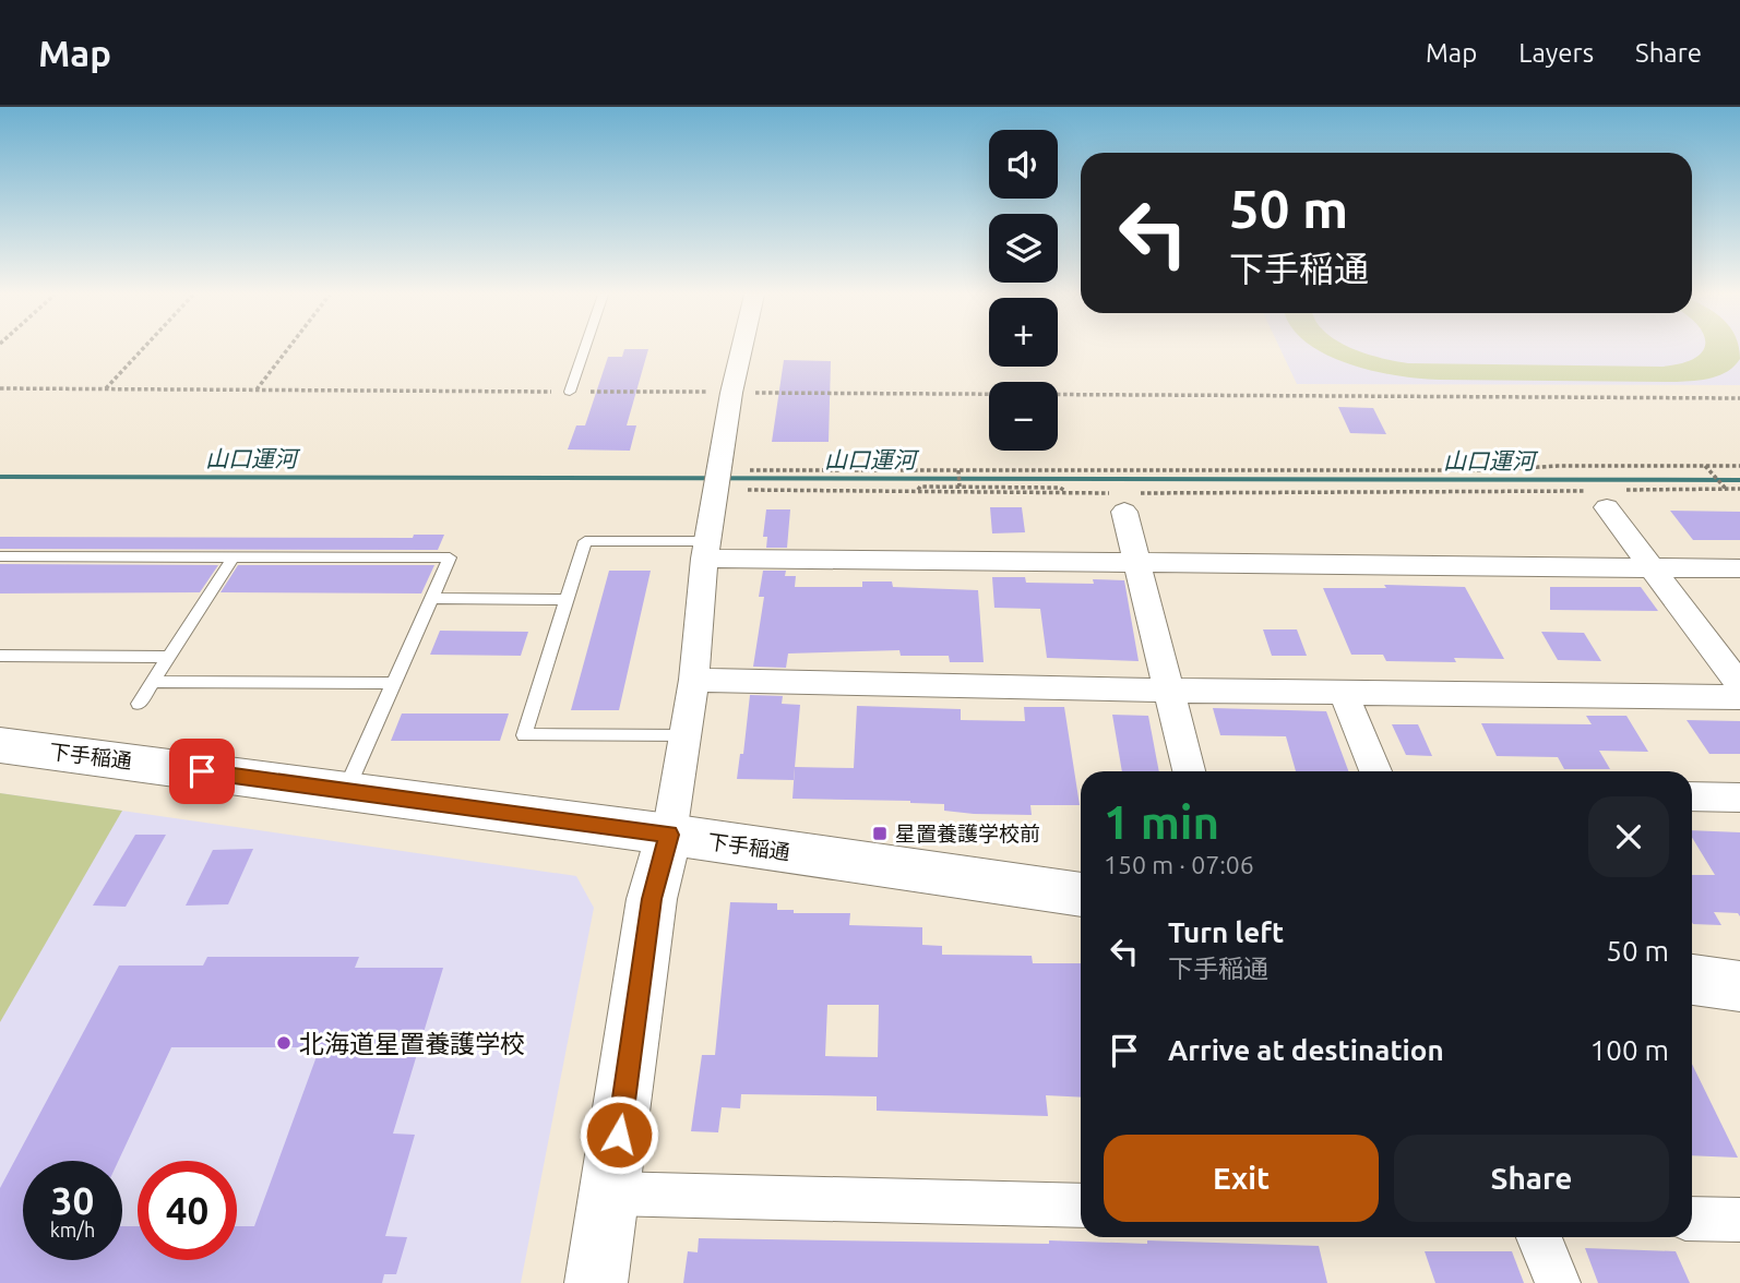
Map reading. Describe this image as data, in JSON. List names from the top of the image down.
{
  "streets": {
    "street": ["下手稲通"]
  },
  "water": ["山口運河"],
  "places": {
    "transit": ["星置養護学校前"],
    "other": ["北海道星置養護学校"]
  },
  "page": {
    "header": "Map",
    "nav": ["Map", "Layers", "Share"],
    "map_buttons": ["+", "−"],
    "turn": ["50 m", "下手稲通"],
    "heading": ["1 min", "150 m · 07:06"],
    "list": [
      {
        "name": "Turn left",
        "note": "下手稲通",
        "value": "50 m"
      },
      {
        "name": "Arrive at destination",
        "value": "100 m"
      }
    ],
    "buttons": ["Exit", "Share"],
    "speed": "30 km/h",
    "limit": "40"
  }
}
